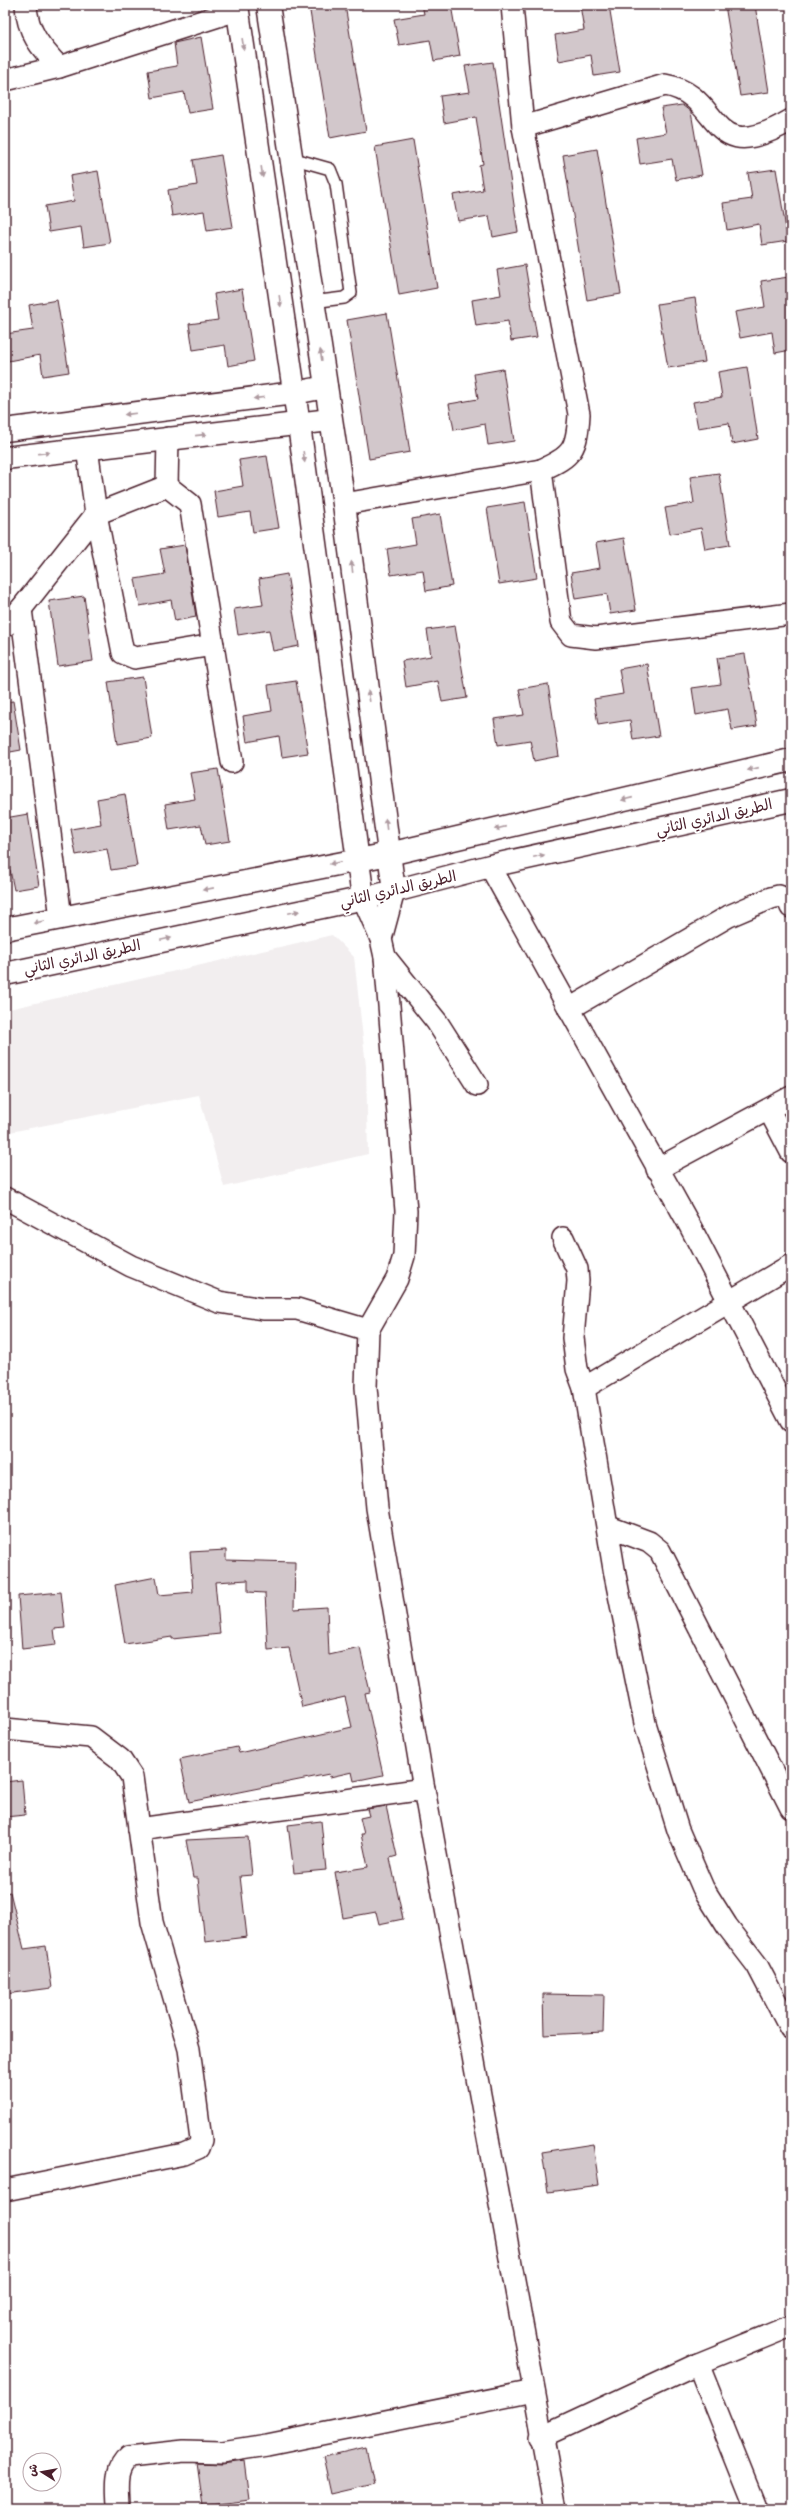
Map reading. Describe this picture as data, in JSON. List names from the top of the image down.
{
  "streets": {
    "main road": ["الطريق الدائري الثاني"]
  },
  "north": "left"
}
